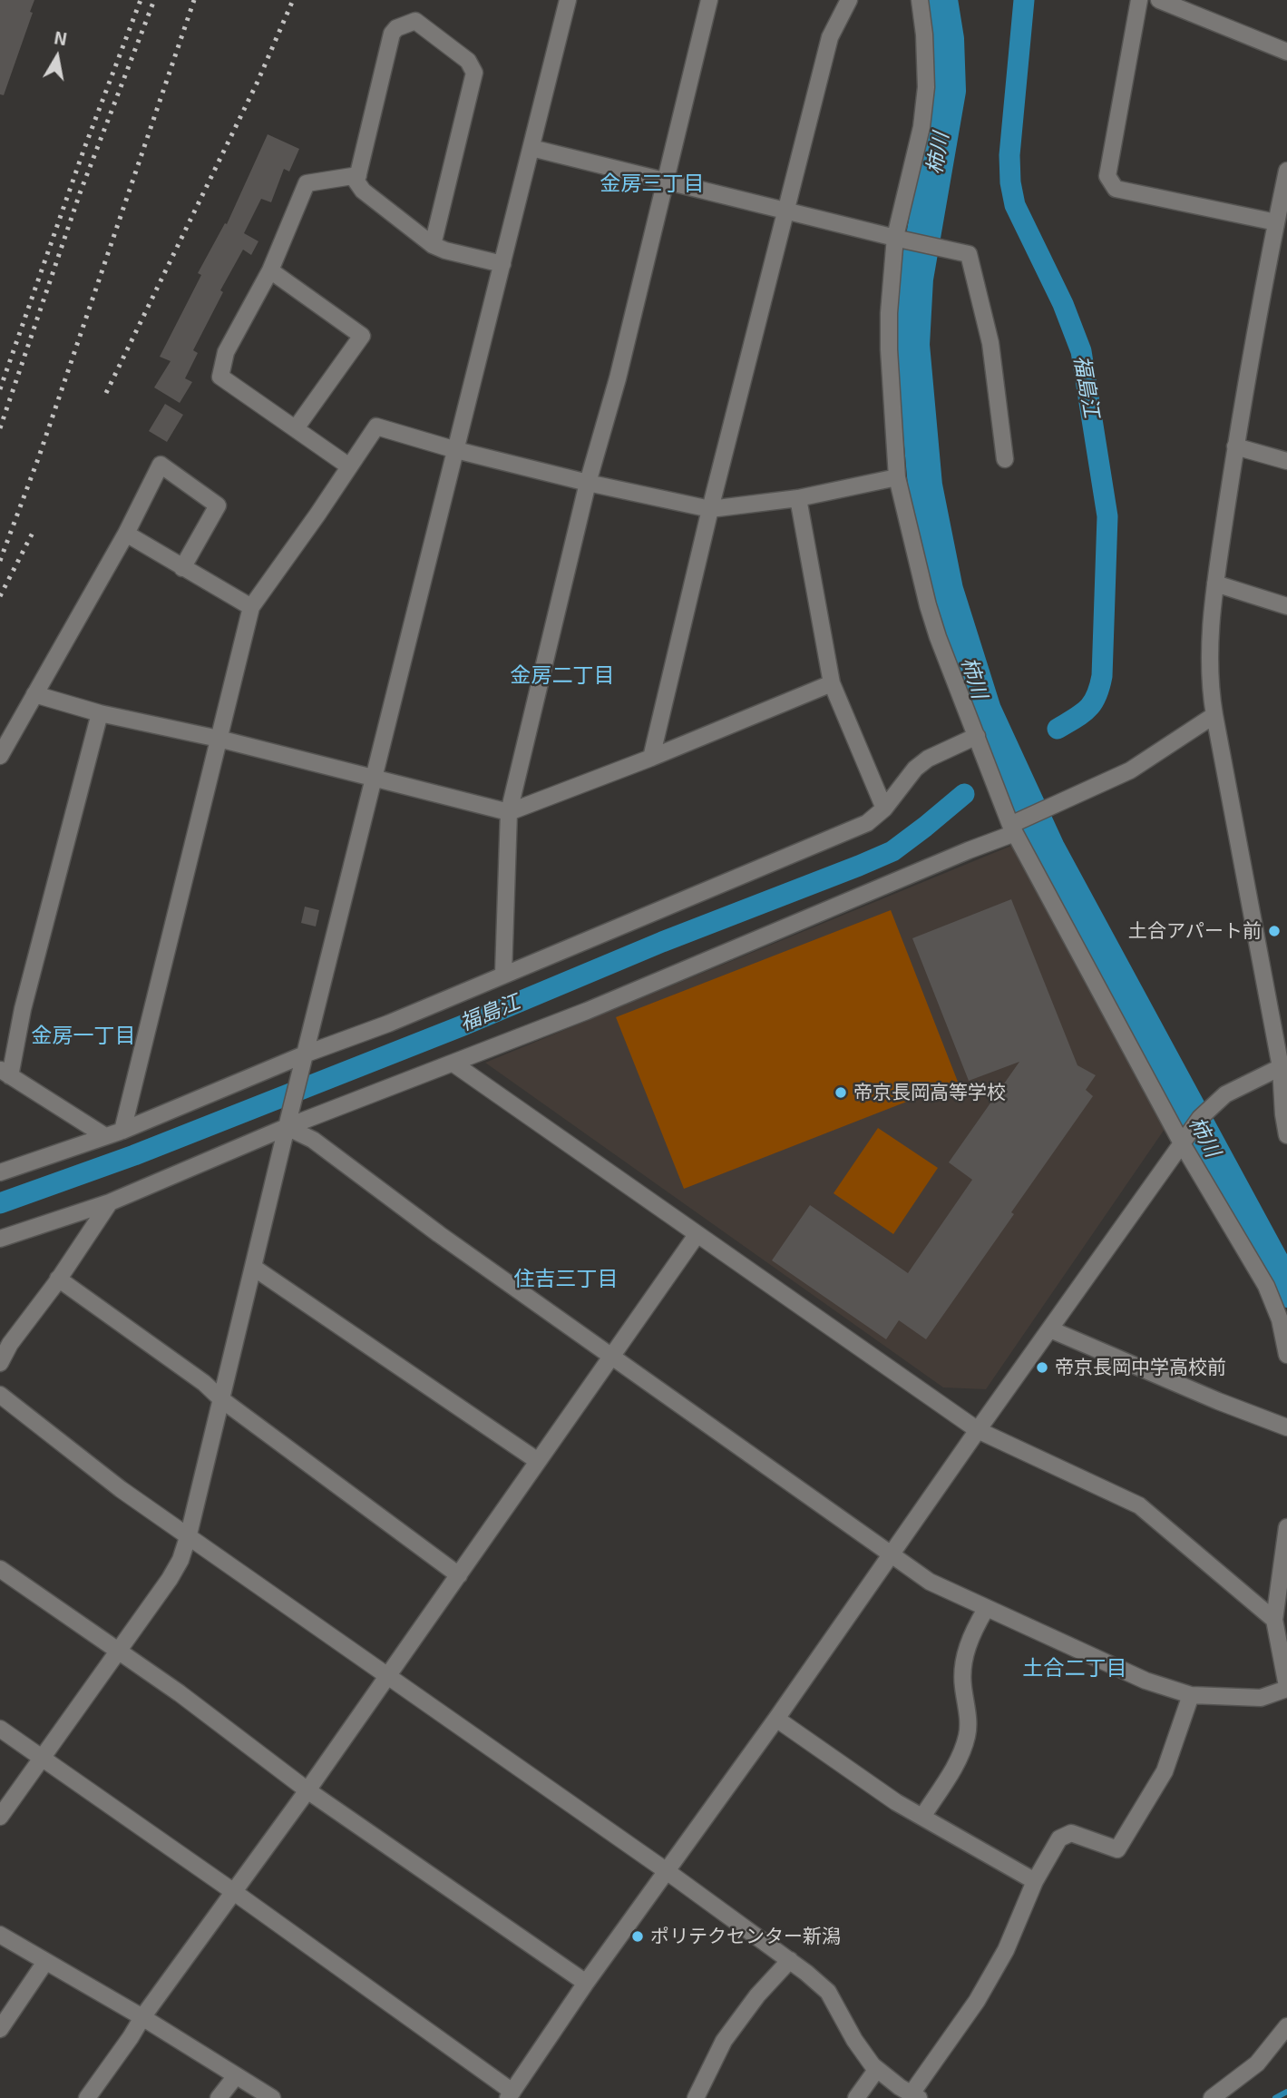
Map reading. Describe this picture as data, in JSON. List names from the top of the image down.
{
  "districts": [
    "金房三丁目",
    "金房二丁目",
    "金房一丁目",
    "住吉三丁目",
    "土合二丁目"
  ],
  "water": ["柿川", "福島江"],
  "places": [
    "土合アパート前",
    "帝京長岡高等学校",
    "帝京長岡中学高校前",
    "ポリテクセンター新潟"
  ],
  "north": "top"
}
